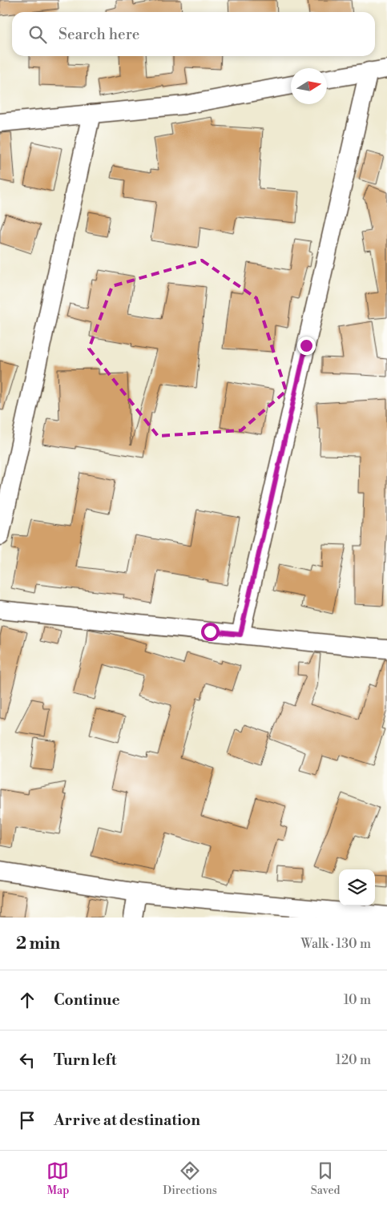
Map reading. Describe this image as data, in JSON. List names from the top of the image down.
{
  "north": "right",
  "page": {
    "search": "Search here",
    "heading": ["2 min", "Walk · 130 m"],
    "list": [
      ["Continue", "10 m"],
      ["Turn left", "120 m"],
      "Arrive at destination"
    ],
    "nav": ["Map", "Directions", "Saved"]
  }
}
